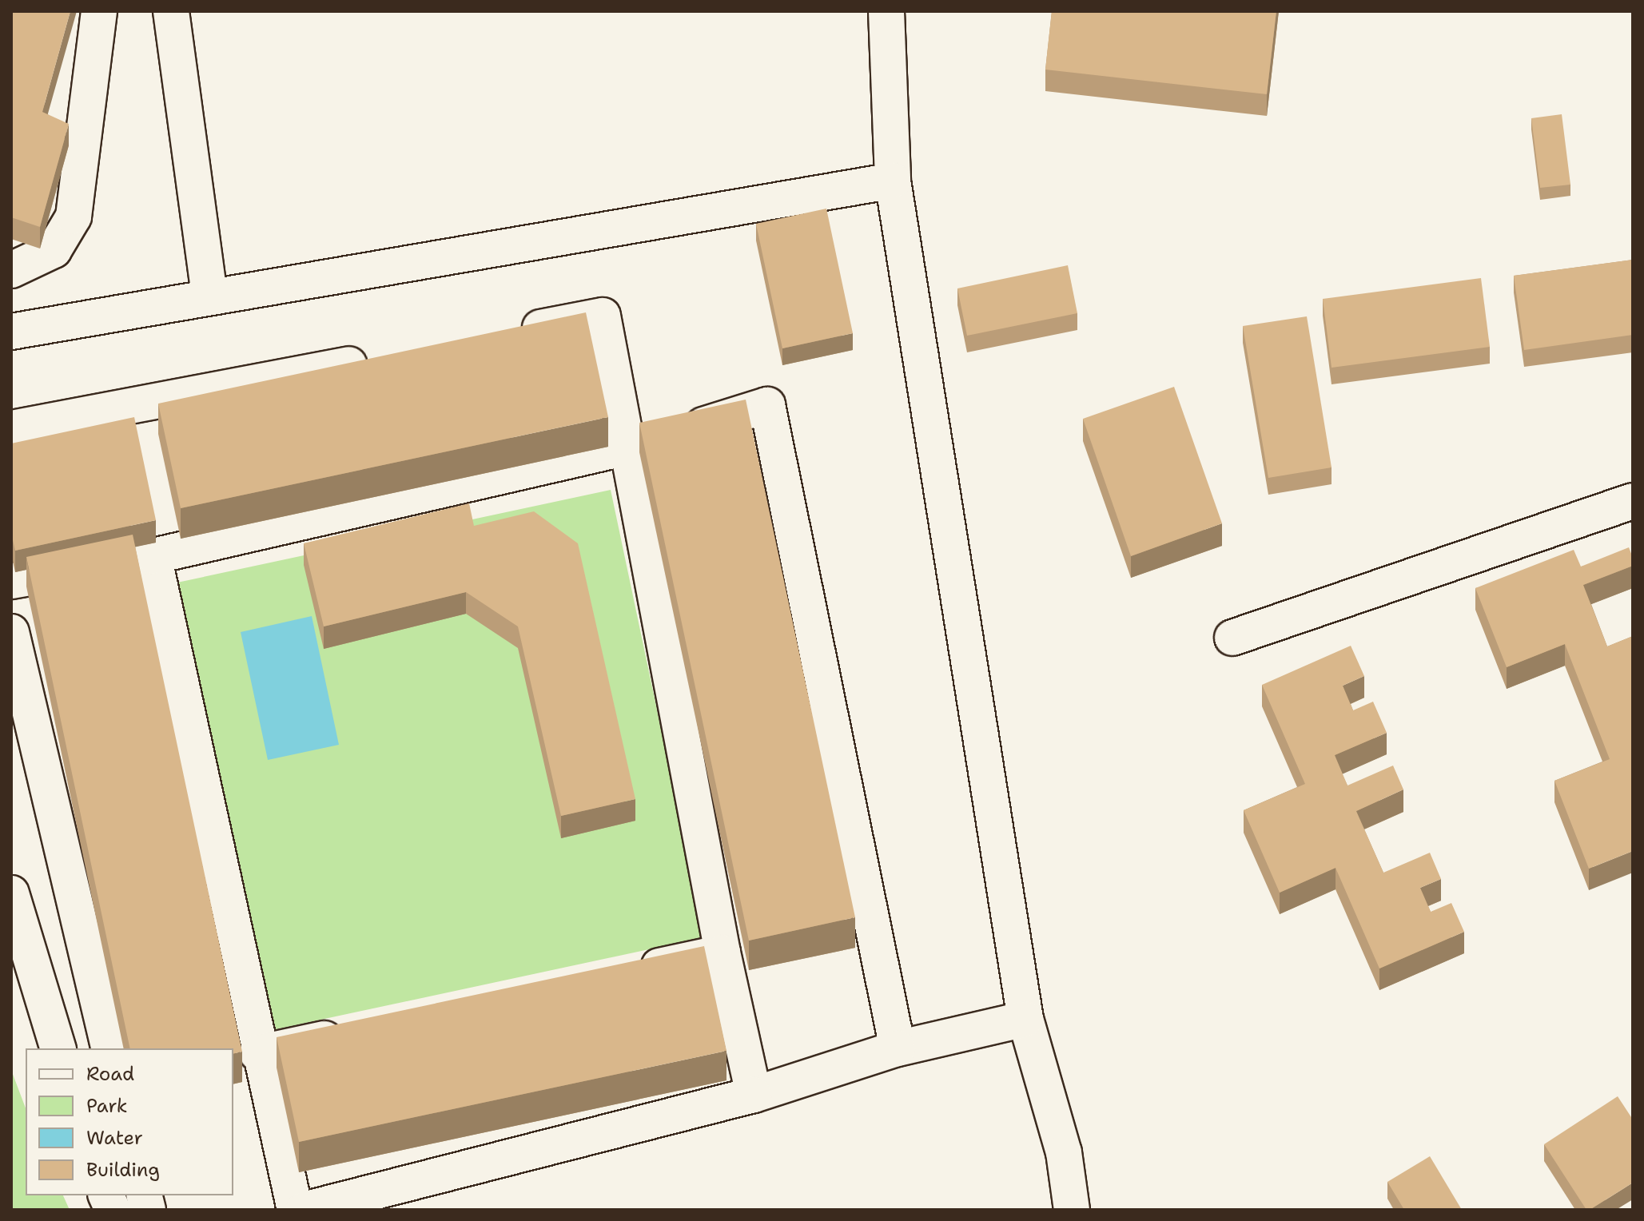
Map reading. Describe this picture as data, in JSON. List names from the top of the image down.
{
  "legend": [
    "Road",
    "Park",
    "Water",
    "Building"
  ]
}
